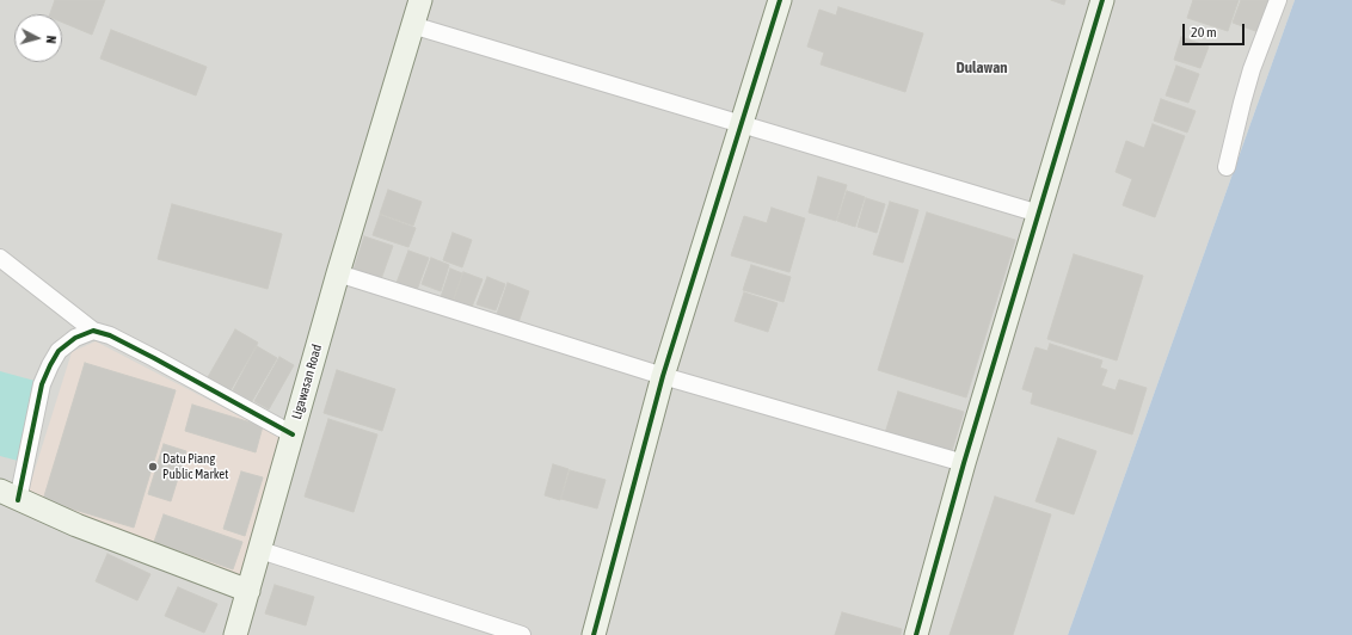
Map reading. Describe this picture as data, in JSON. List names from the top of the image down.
{
  "streets": {
    "street": ["Ligawasan Road"]
  },
  "districts": ["Dulawan"],
  "places": ["Datu Piang Public Market"],
  "scale_bar": "20 m",
  "north": "right"
}
